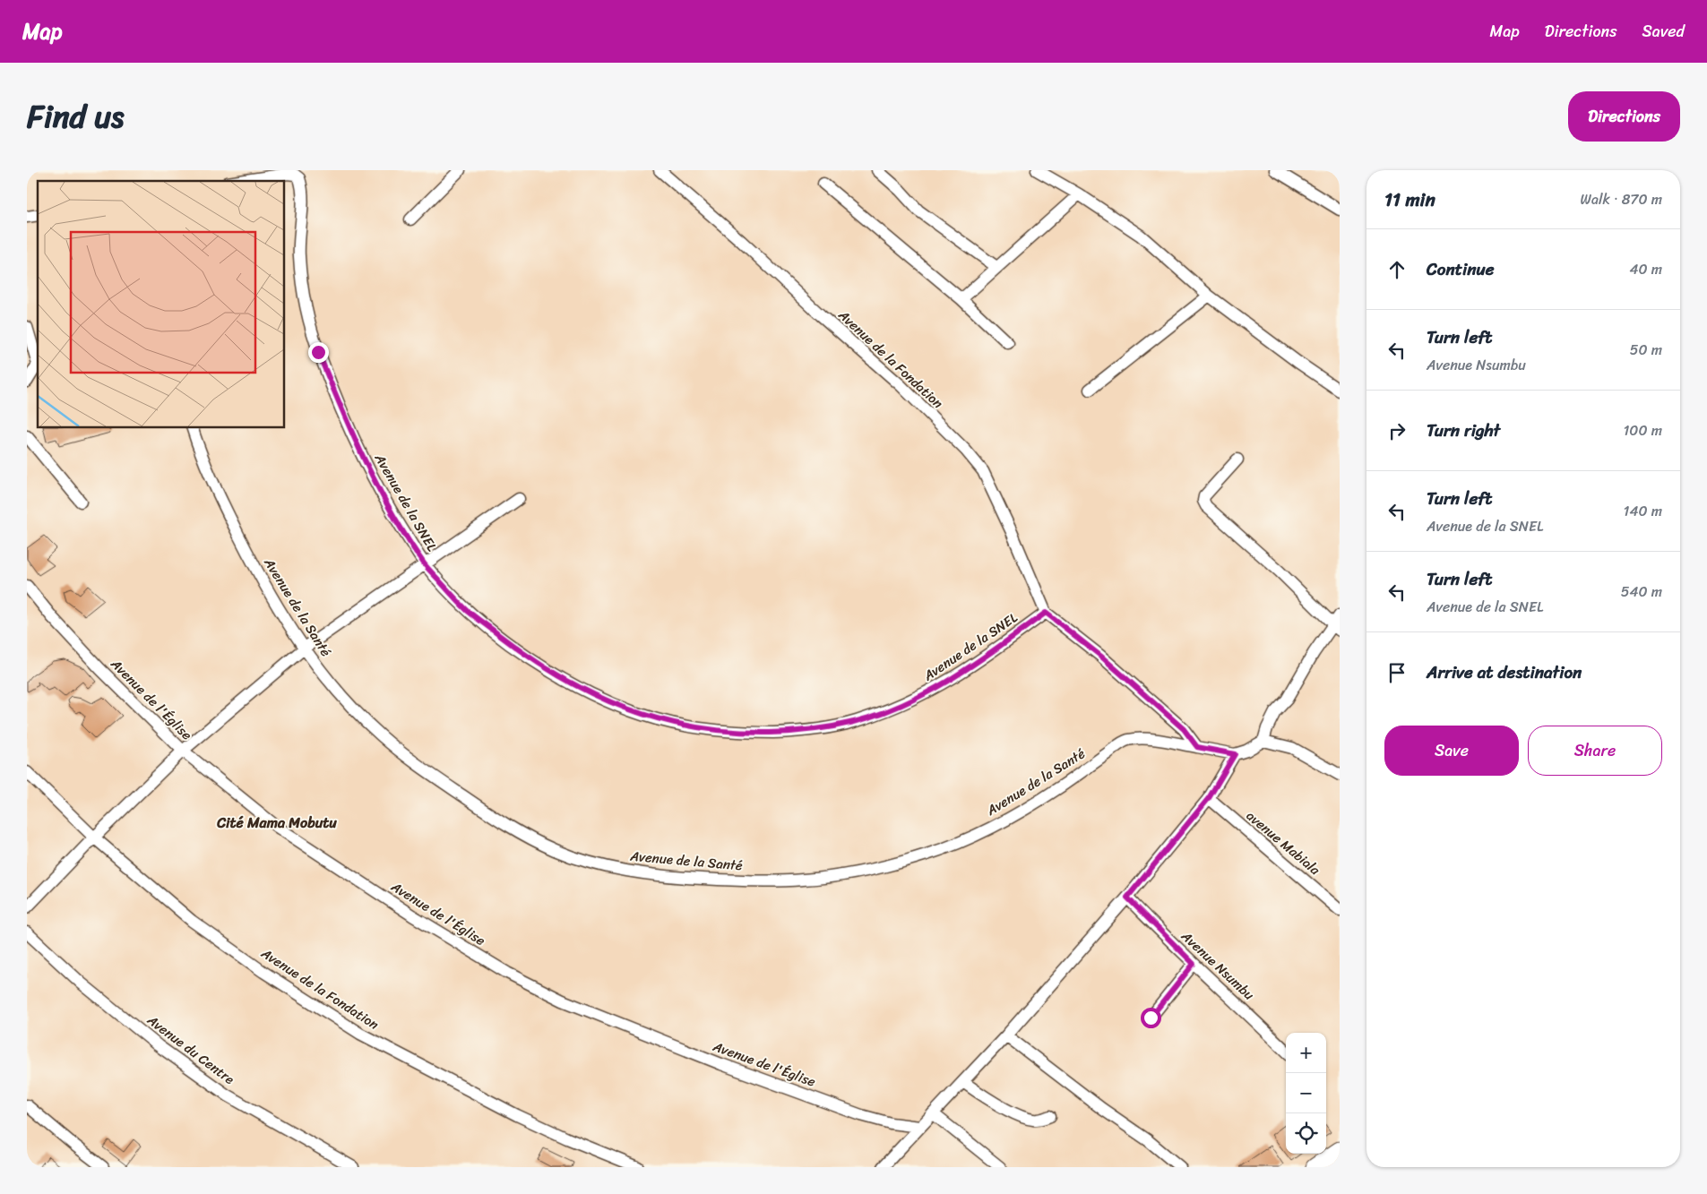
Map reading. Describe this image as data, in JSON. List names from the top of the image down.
{
  "streets": {
    "street": [
      "Avenue de la Fondation",
      "Avenue de la SNEL",
      "Avenue de la Santé",
      "Avenue de l'Église",
      "avenue Mabiala",
      "Avenue Nsumbu",
      "Avenue du Centre"
    ]
  },
  "crossings": [
    ["Avenue de la Fondation", "Avenue de la SNEL"]
  ],
  "districts": ["Cité Mama Mobutu"],
  "page": {
    "header": "Map",
    "nav": ["Map", "Directions", "Saved"],
    "title": "Find us",
    "buttons": [
      "Directions",
      ["Save", "Share"]
    ],
    "heading": ["11 min", "Walk · 870 m"],
    "list": [
      ["Continue", "40 m"],
      ["Turn left", "Avenue Nsumbu", "50 m"],
      ["Turn right", "100 m"],
      ["Turn left", "Avenue de la SNEL", "140 m"],
      ["Turn left", "Avenue de la SNEL", "540 m"],
      "Arrive at destination"
    ],
    "map_buttons": ["+", "−"]
  }
}
